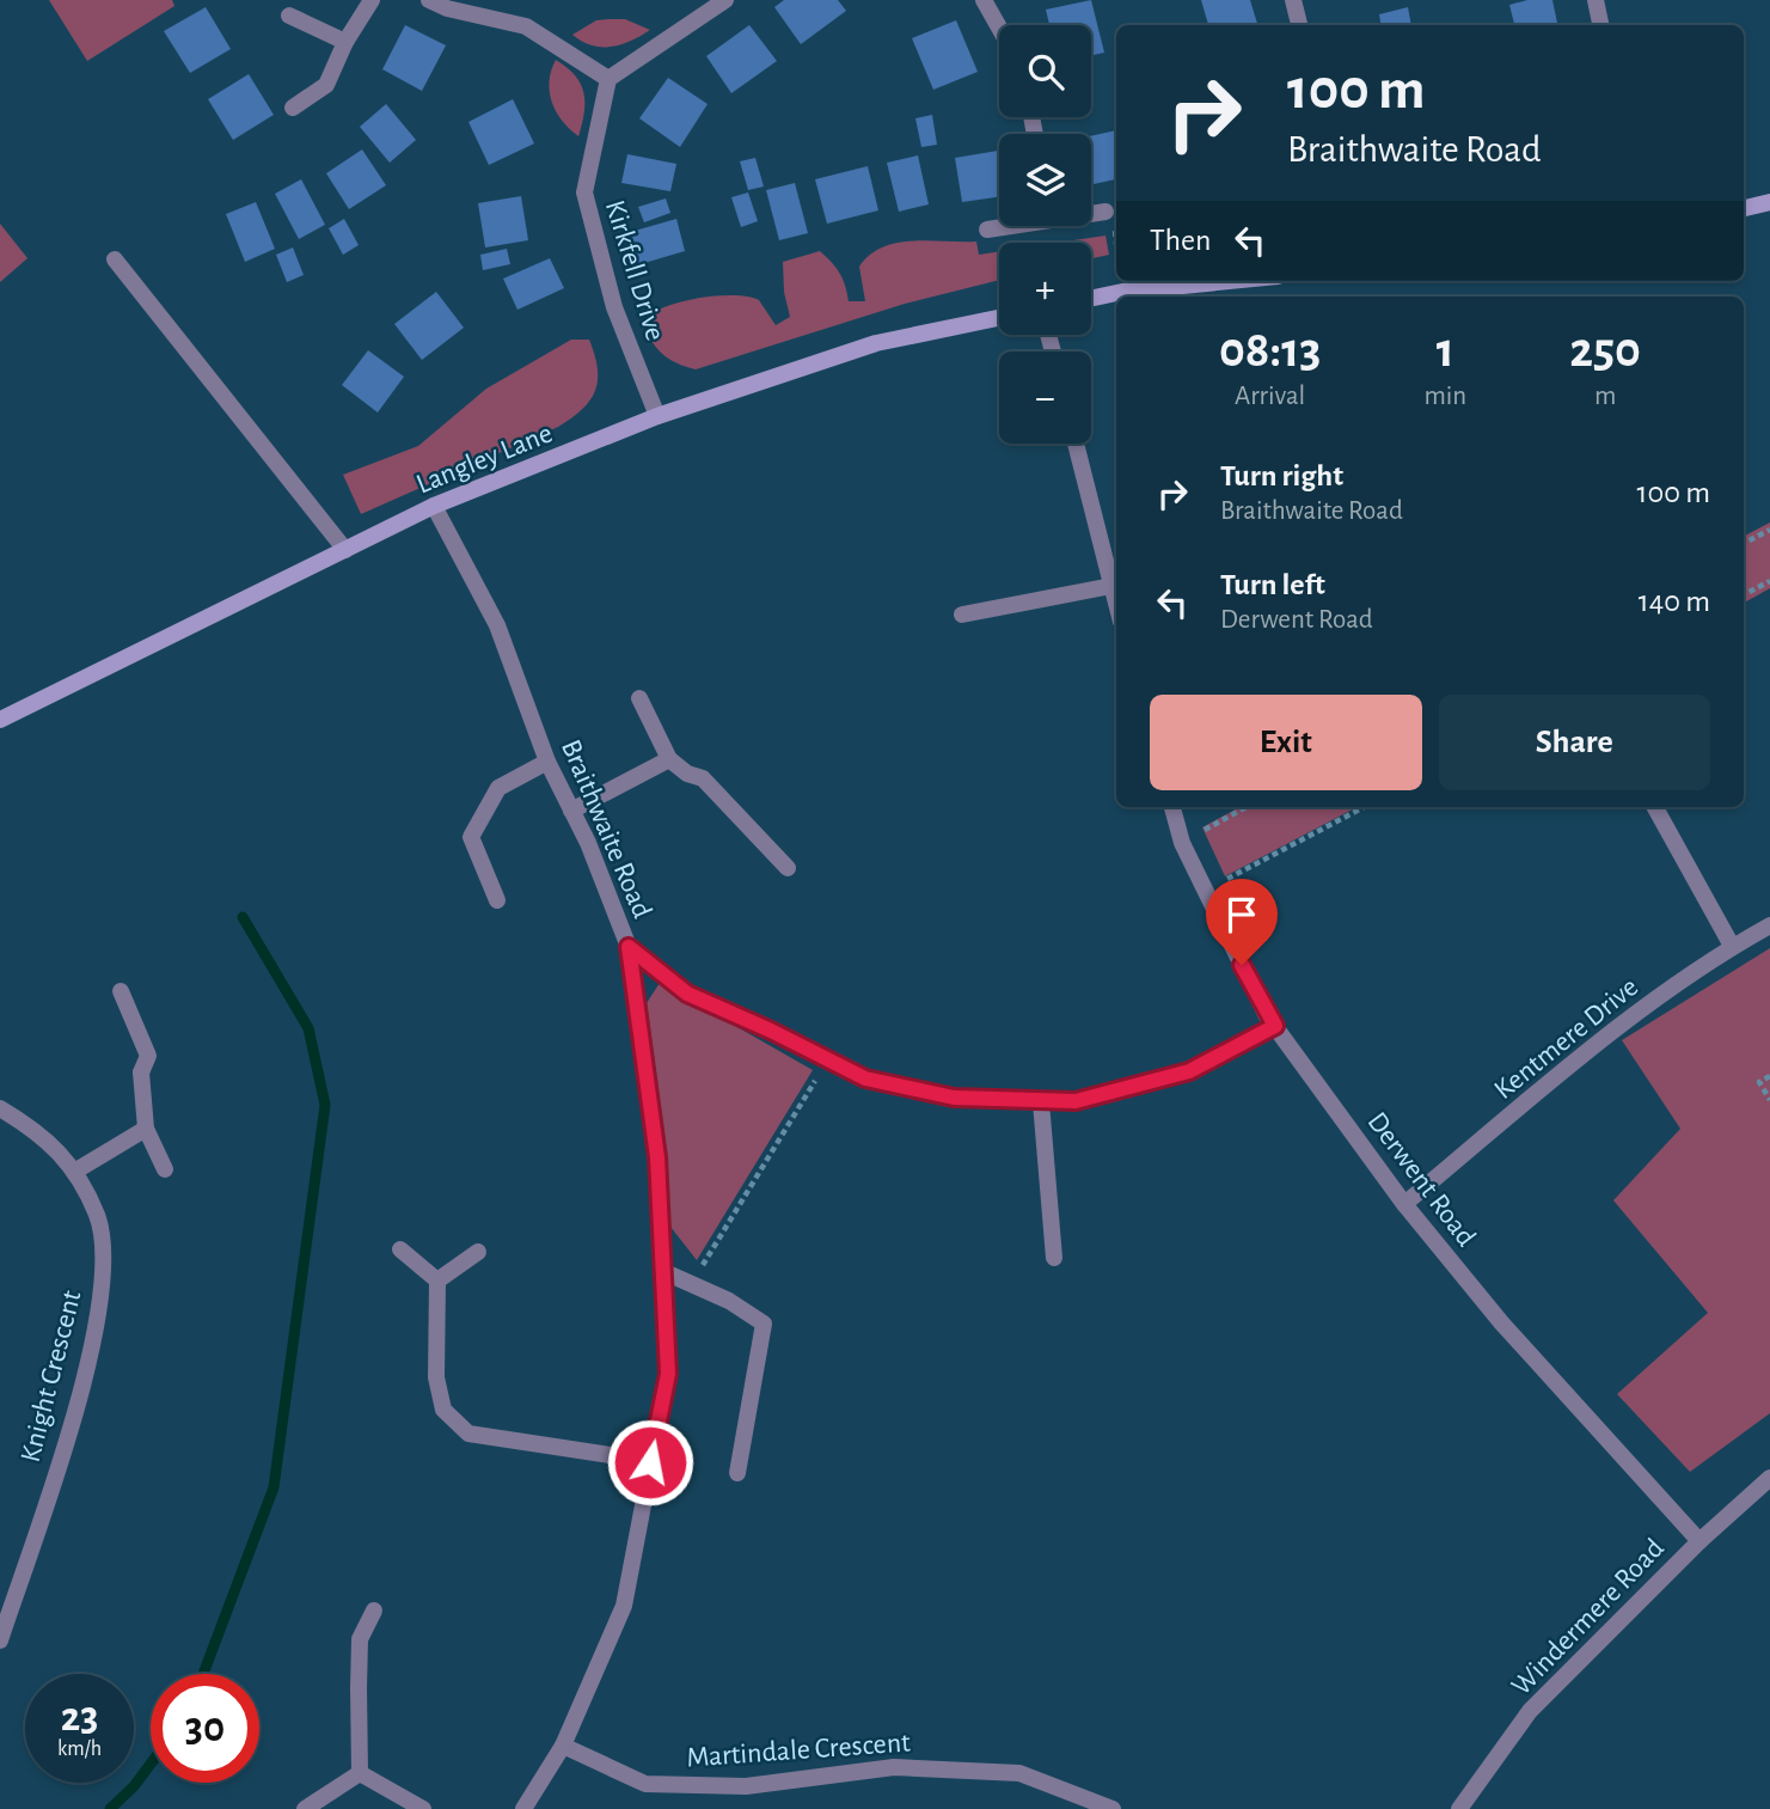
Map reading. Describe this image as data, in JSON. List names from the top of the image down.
{
  "streets": {
    "street": [
      "Kirkfell Drive",
      "Langley Lane",
      "Braithwaite Road",
      "Kentmere Drive",
      "Derwent Road",
      "Knight Crescent",
      "Windermere Road",
      "Martindale Crescent"
    ]
  },
  "crossings": [
    ["Kirkfell Drive", "Langley Lane"],
    ["Langley Lane", "Braithwaite Road"],
    ["Braithwaite Road", "Derwent Road"],
    ["Kentmere Drive", "Derwent Road"],
    ["Derwent Road", "Windermere Road"]
  ],
  "page": {
    "map_buttons": ["+", "−"],
    "turn": ["100 m", "Braithwaite Road"],
    "then": "Then",
    "eta": [
      "08:13",
      "Arrival",
      "1",
      "min",
      "250",
      "m"
    ],
    "list": [
      {
        "name": "Turn right",
        "note": "Braithwaite Road",
        "value": "100 m"
      },
      {
        "name": "Turn left",
        "note": "Derwent Road",
        "value": "140 m"
      }
    ],
    "buttons": ["Exit", "Share"],
    "speed": "23 km/h",
    "limit": "30"
  }
}
